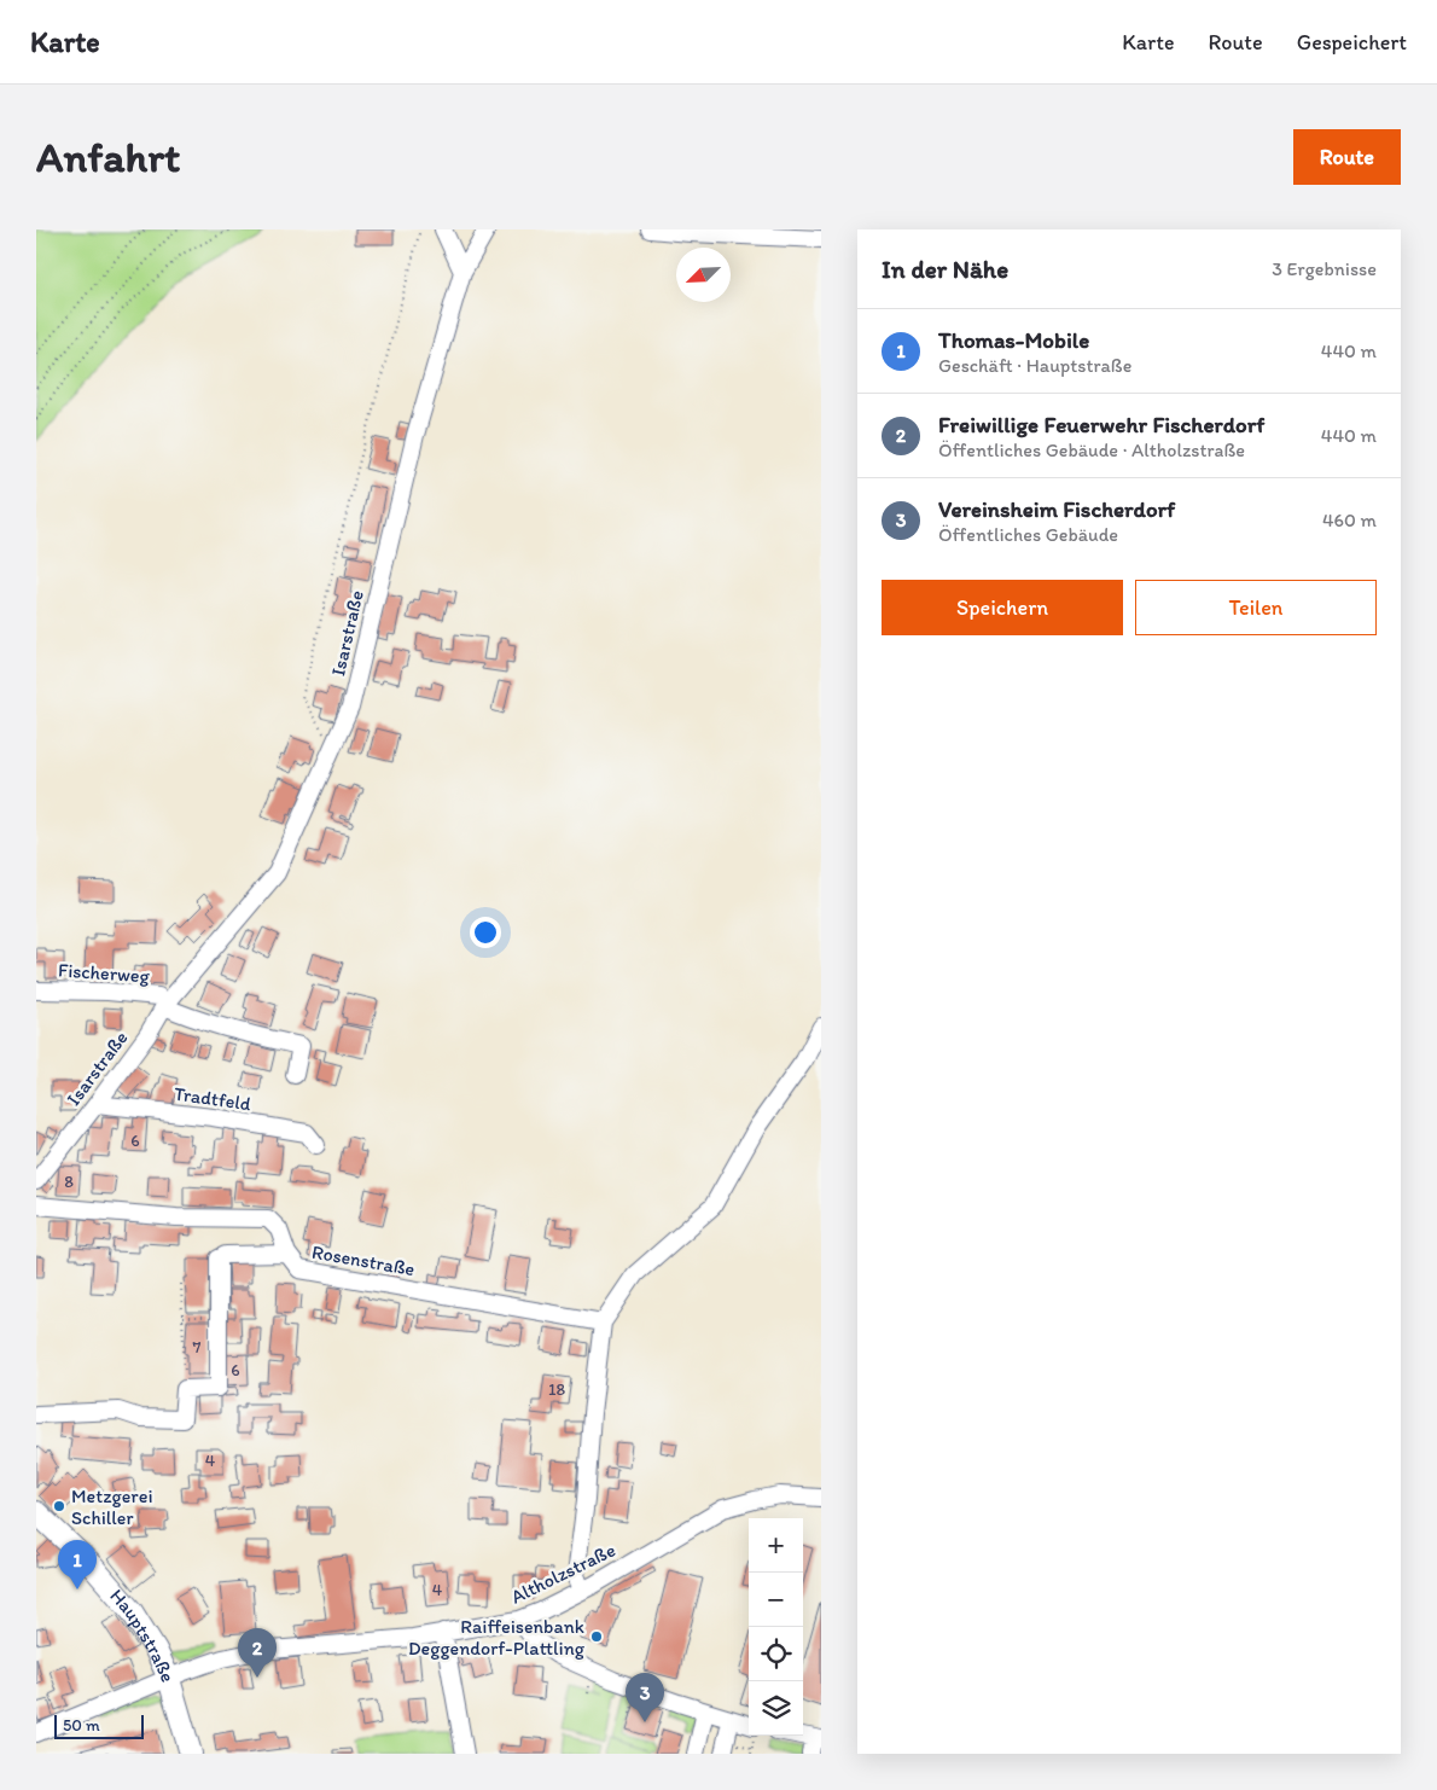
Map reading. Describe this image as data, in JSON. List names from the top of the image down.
{
  "streets": {
    "main road": ["Hauptstraße"],
    "street": [
      "Isarstraße",
      "Fischerweg",
      "Tradtfeld",
      "Rosenstraße",
      "Altholzstraße"
    ]
  },
  "crossings": [
    ["Isarstraße", "Fischerweg"],
    ["Isarstraße", "Tradtfeld"],
    ["Altholzstraße", "Hauptstraße"]
  ],
  "places": ["Metzgerei Schiller", "Raiffeisenbank Deggendorf-Plattling"],
  "house_numbers": [
    "6",
    "8",
    "7",
    "6",
    "18",
    "4",
    "4"
  ],
  "scale_bar": "50 m",
  "north": "bottom left",
  "page": {
    "header": "Karte",
    "nav": ["Karte", "Route", "Gespeichert"],
    "buttons": [
      "Route",
      ["Speichern", "Teilen"]
    ],
    "title": "Anfahrt",
    "heading": ["In der Nähe", "3 Ergebnisse"],
    "list": [
      {
        "mark": "1",
        "name": "Thomas-Mobile",
        "note": "Geschäft · Hauptstraße",
        "value": "440 m"
      },
      {
        "mark": "2",
        "name": "Freiwillige Feuerwehr Fischerdorf",
        "note": "Öffentliches Gebäude · Altholzstraße",
        "value": "440 m"
      },
      {
        "mark": "3",
        "name": "Vereinsheim Fischerdorf",
        "note": "Öffentliches Gebäude",
        "value": "460 m"
      }
    ],
    "map_buttons": ["+", "−"],
    "pins": ["1", "2", "3"],
    "scale": "50 m"
  }
}
